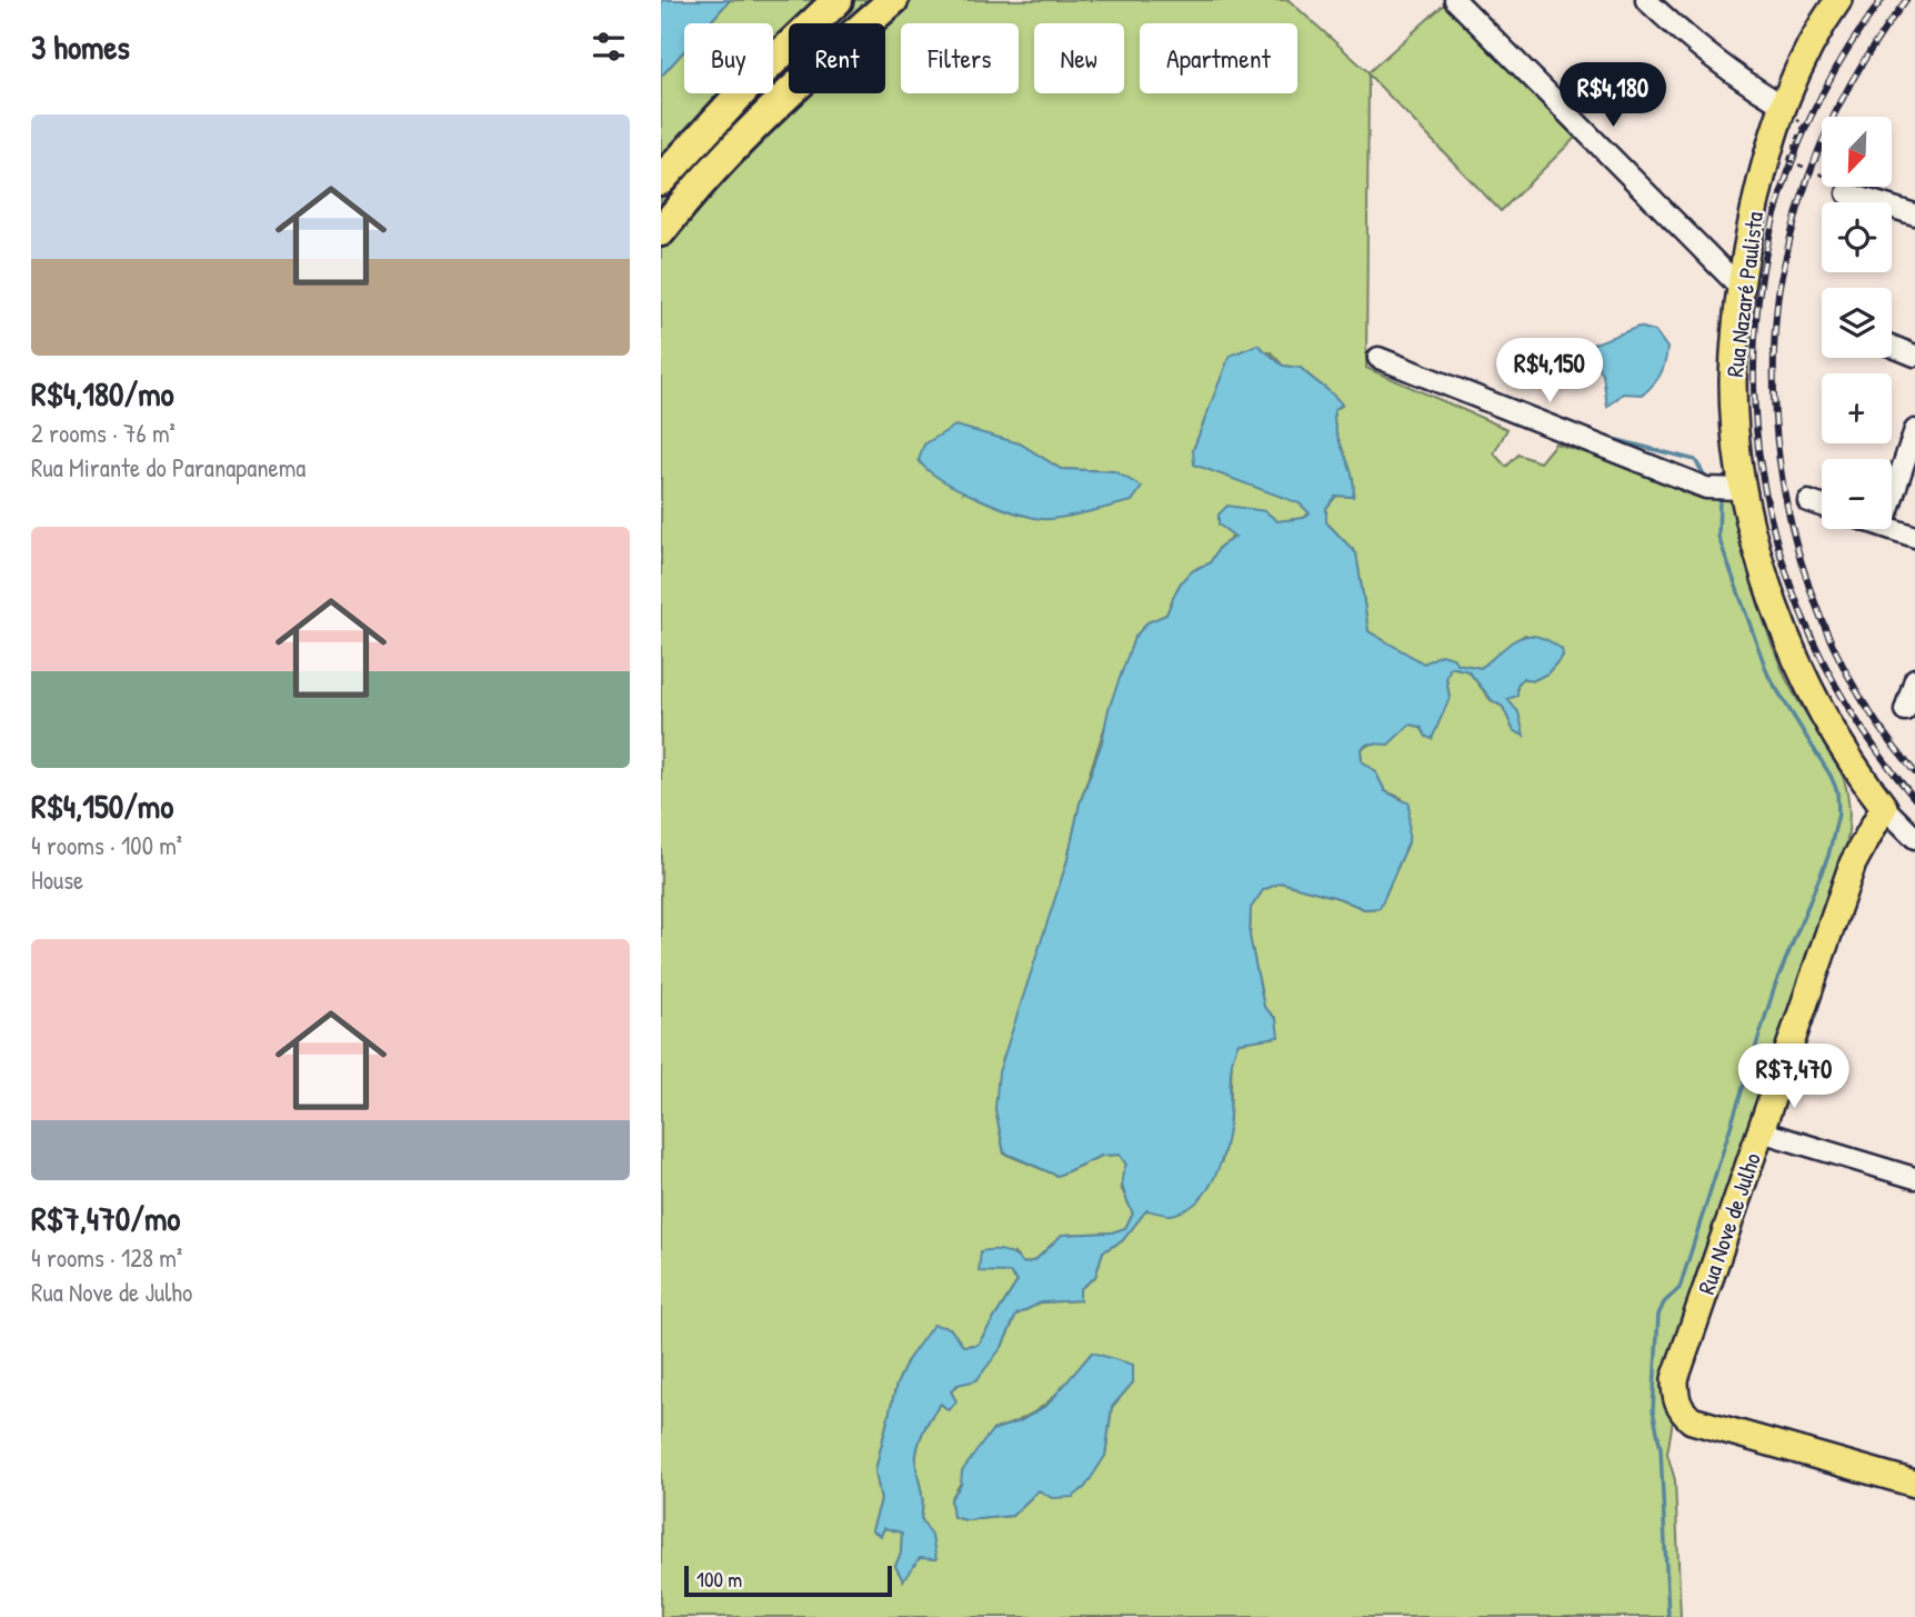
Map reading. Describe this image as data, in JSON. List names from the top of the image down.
{
  "streets": {
    "main road": ["Rua Nazaré Paulista", "Rua Nove de Julho"]
  },
  "crossings": [
    ["Rua Nazaré Paulista", "Rua Nove de Julho"]
  ],
  "scale_bar": "100 m",
  "north": "bottom left",
  "page": {
    "heading": "3 homes",
    "chip": [
      "Buy",
      "Rent",
      "Filters",
      "New",
      "Apartment"
    ],
    "price": ["R$4,180", "R$4,150", "R$7,470"],
    "list": [
      {
        "name": "R$4,180/mo",
        "note": "2 rooms · 76 m² · Rua Mirante do Paranapanema"
      },
      {
        "name": "R$4,150/mo",
        "note": "4 rooms · 100 m² · House"
      },
      {
        "name": "R$7,470/mo",
        "note": "4 rooms · 128 m² · Rua Nove de Julho"
      }
    ],
    "map_buttons": ["+", "−"],
    "scale": "100 m"
  }
}
